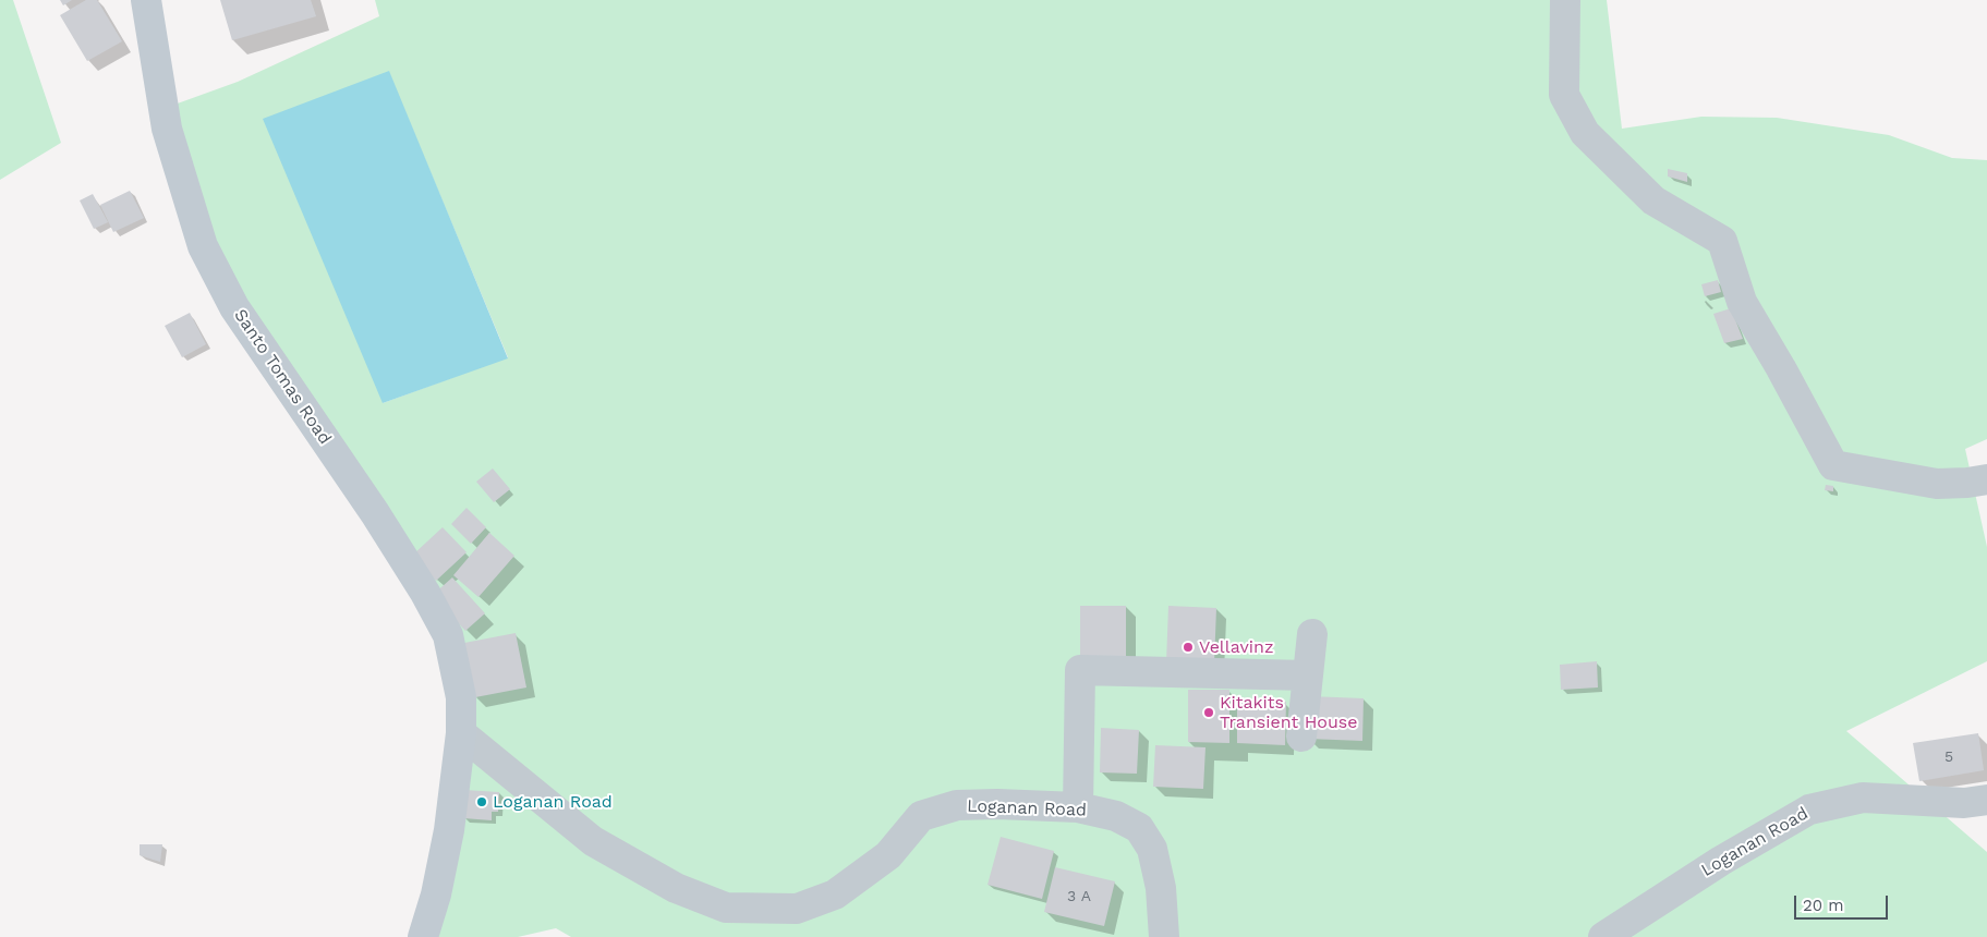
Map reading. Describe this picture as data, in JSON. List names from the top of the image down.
{
  "streets": {
    "street": ["Santo Tomas Road", "Loganan Road"]
  },
  "crossings": [
    ["Santo Tomas Road", "Loganan Road"]
  ],
  "places": ["Vellavinz", "Kitakits Transient House", "Loganan Road"],
  "house_numbers": ["5", "3 A"],
  "scale_bar": "20 m"
}
